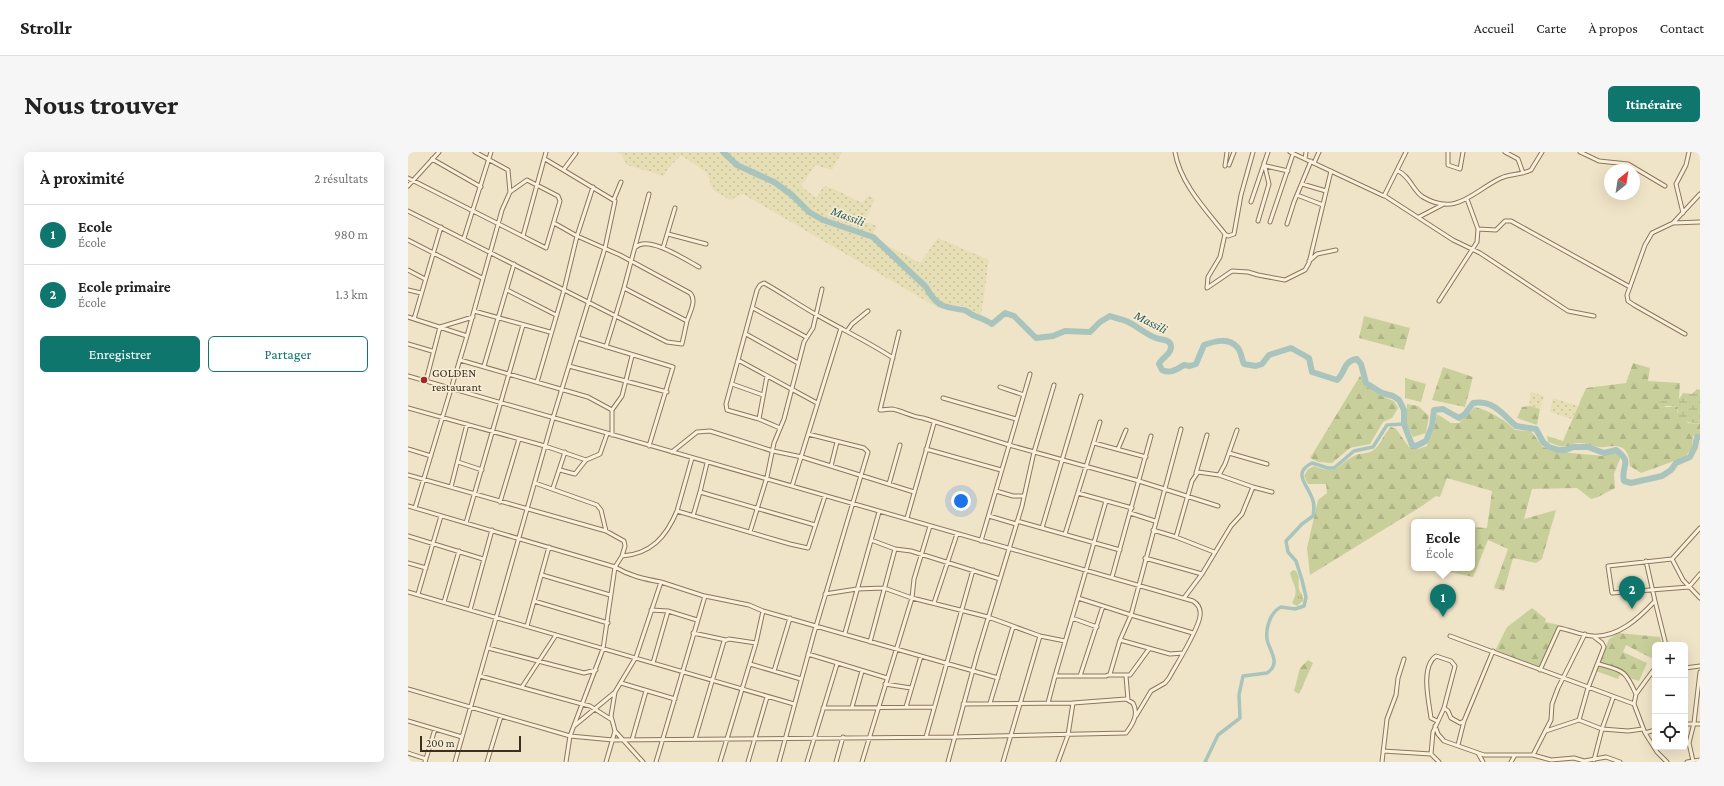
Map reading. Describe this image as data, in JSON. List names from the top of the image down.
{
  "water": ["Massili"],
  "places": ["GOLDEN restaurant"],
  "scale_bar": "200 m",
  "north": "top right",
  "page": {
    "header": "Strollr",
    "nav": [
      "Accueil",
      "Carte",
      "À propos",
      "Contact"
    ],
    "buttons": [
      "Itinéraire",
      ["Enregistrer", "Partager"]
    ],
    "title": "Nous trouver",
    "heading": ["À proximité", "2 résultats"],
    "list": [
      {
        "mark": "1",
        "name": "Ecole",
        "note": "École",
        "value": "980 m"
      },
      {
        "mark": "2",
        "name": "Ecole primaire",
        "note": "École",
        "value": "1.3 km"
      }
    ],
    "popup": ["Ecole", "École"],
    "pins": ["2", "1"],
    "map_buttons": ["+", "−"],
    "scale": "200 m"
  }
}
